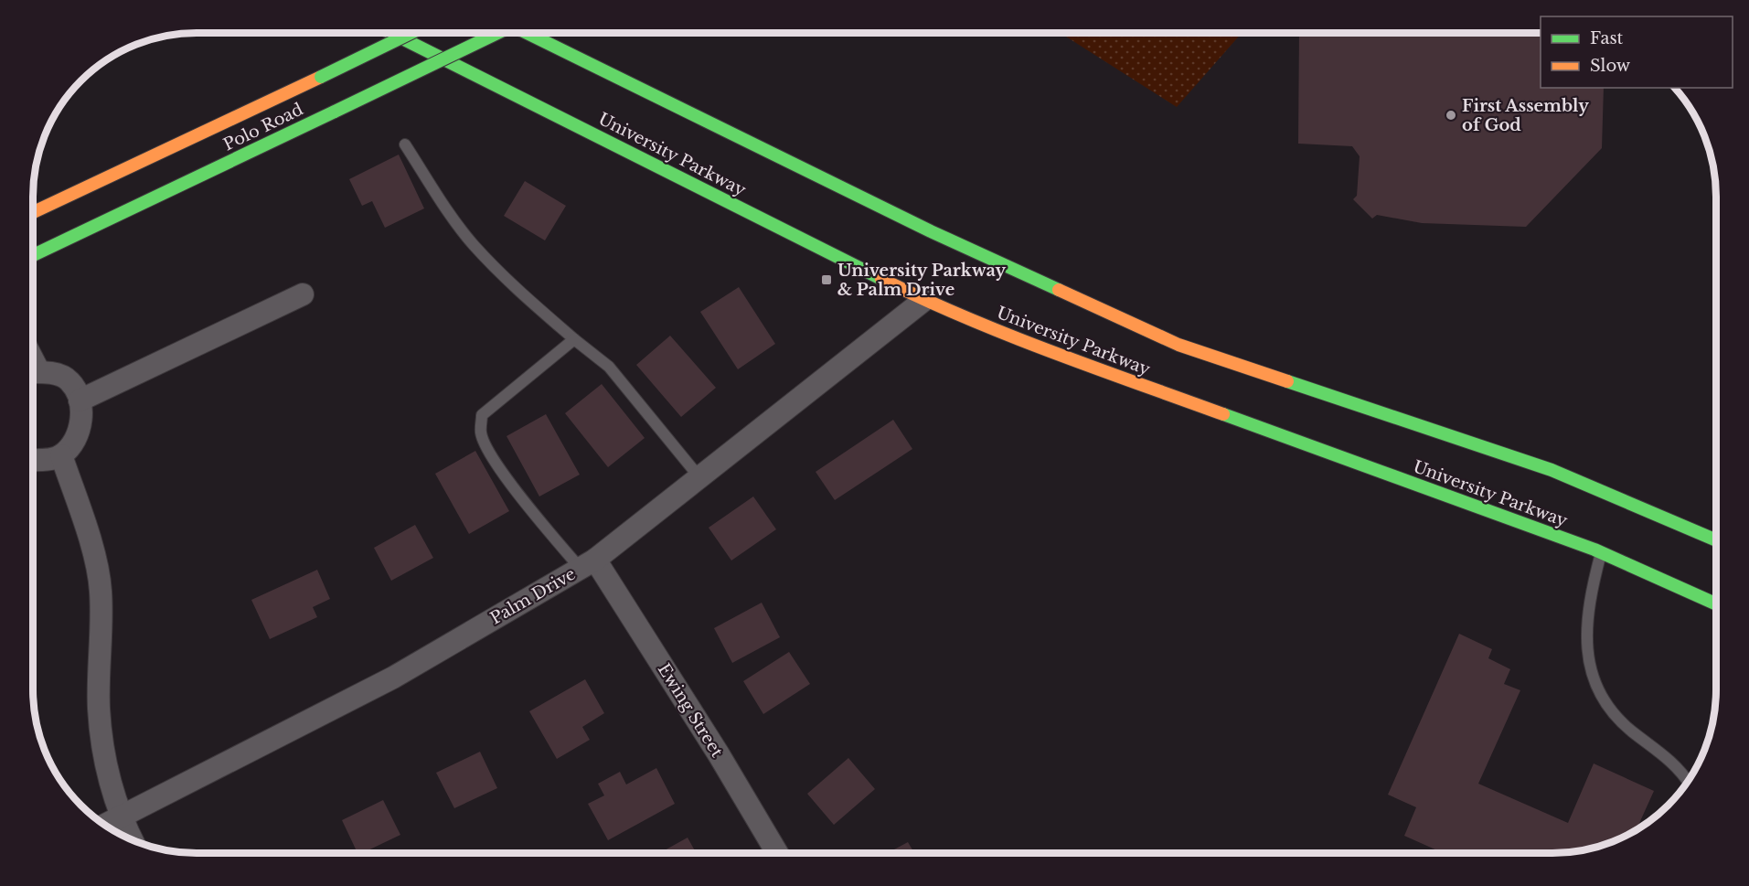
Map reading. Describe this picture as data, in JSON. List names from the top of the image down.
{
  "streets": {
    "main road": ["Polo Road", "University Parkway"],
    "street": ["Palm Drive", "Ewing Street"]
  },
  "crossings": [
    ["University Parkway", "Palm Drive"],
    ["Palm Drive", "Ewing Street"]
  ],
  "places": {
    "other": ["First Assembly of God"],
    "transit": ["University Parkway & Palm Drive"]
  },
  "legend": ["Fast", "Slow"]
}
